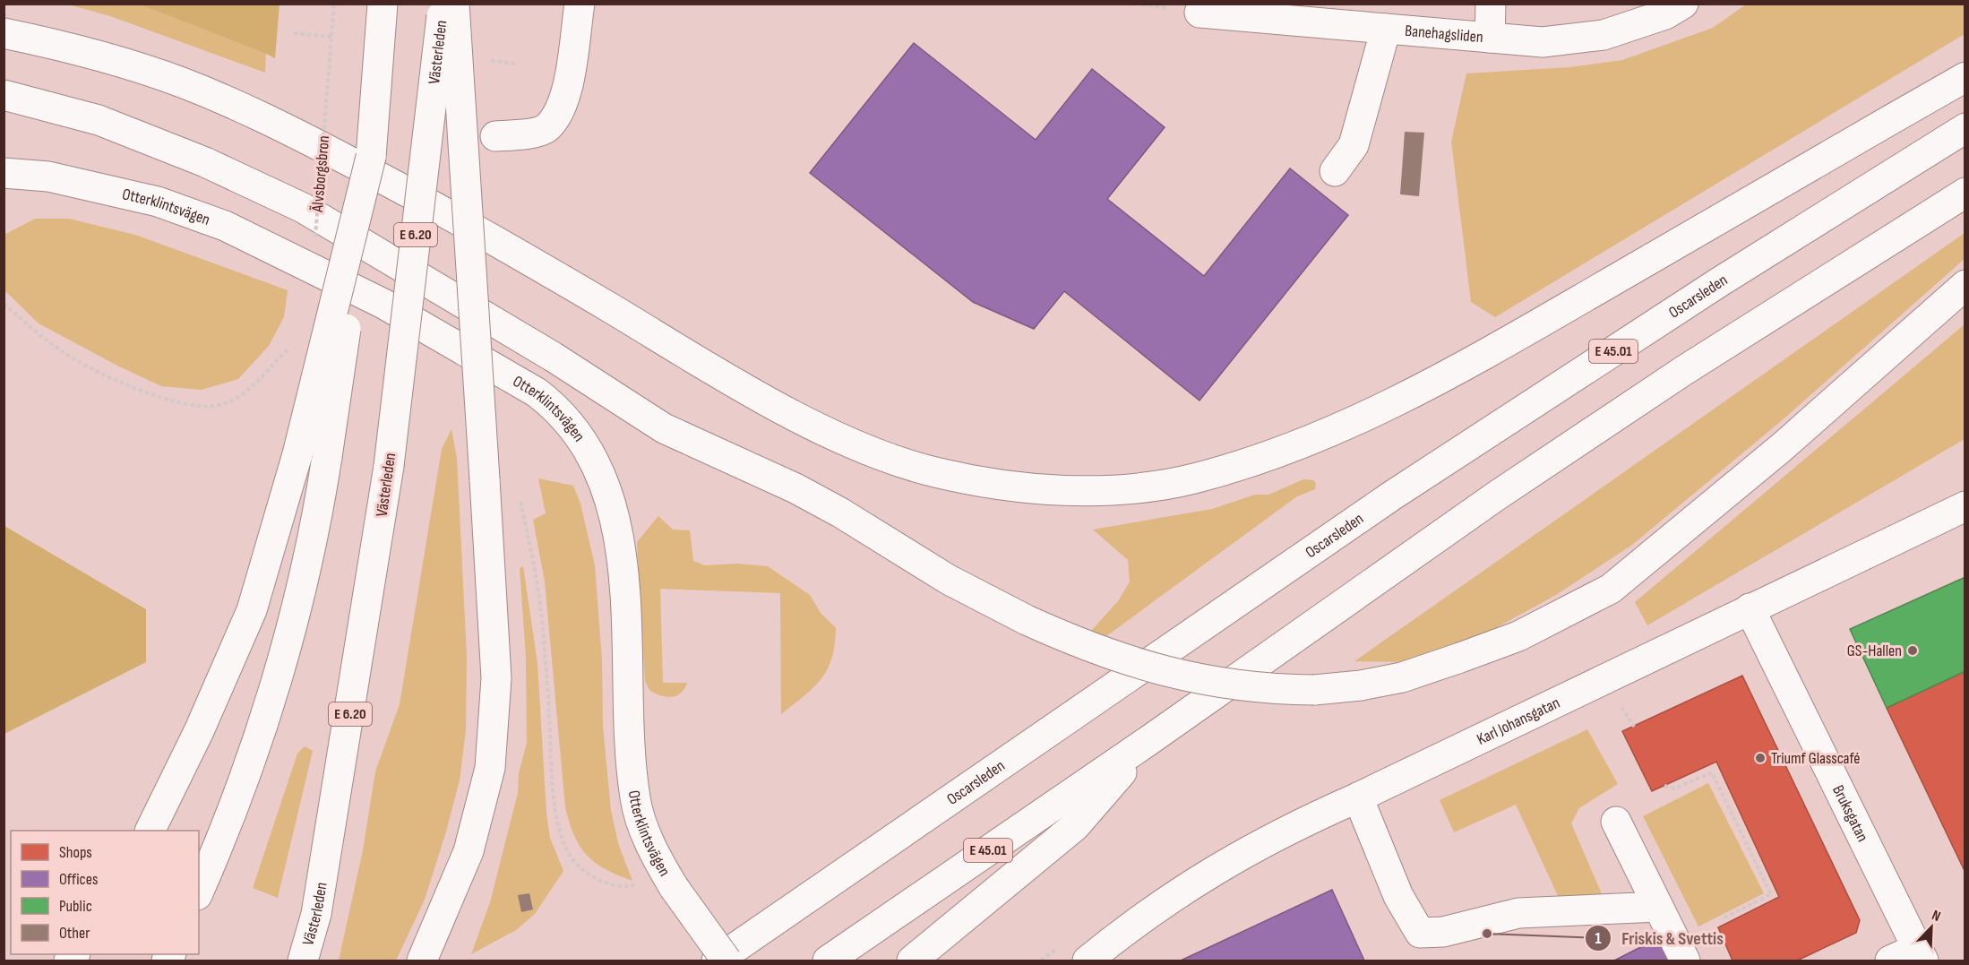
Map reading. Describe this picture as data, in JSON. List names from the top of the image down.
{
  "streets": {
    "main road": [
      "Banehagsliden",
      "Västerleden",
      "Otterklintsvägen",
      "E 6.20",
      "Oscarsleden",
      "E 45.01",
      "Karl Johansgatan",
      "Bruksgatan"
    ],
    "path": ["Älvsborgsbron"]
  },
  "crossings": [
    ["Karl Johansgatan", "Bruksgatan"]
  ],
  "places": ["GS-Hallen", "Triumf Glasscafé", "Friskis & Svettis"],
  "legend": [
    "Shops",
    "Offices",
    "Public",
    "Other"
  ],
  "north": "top right"
}
